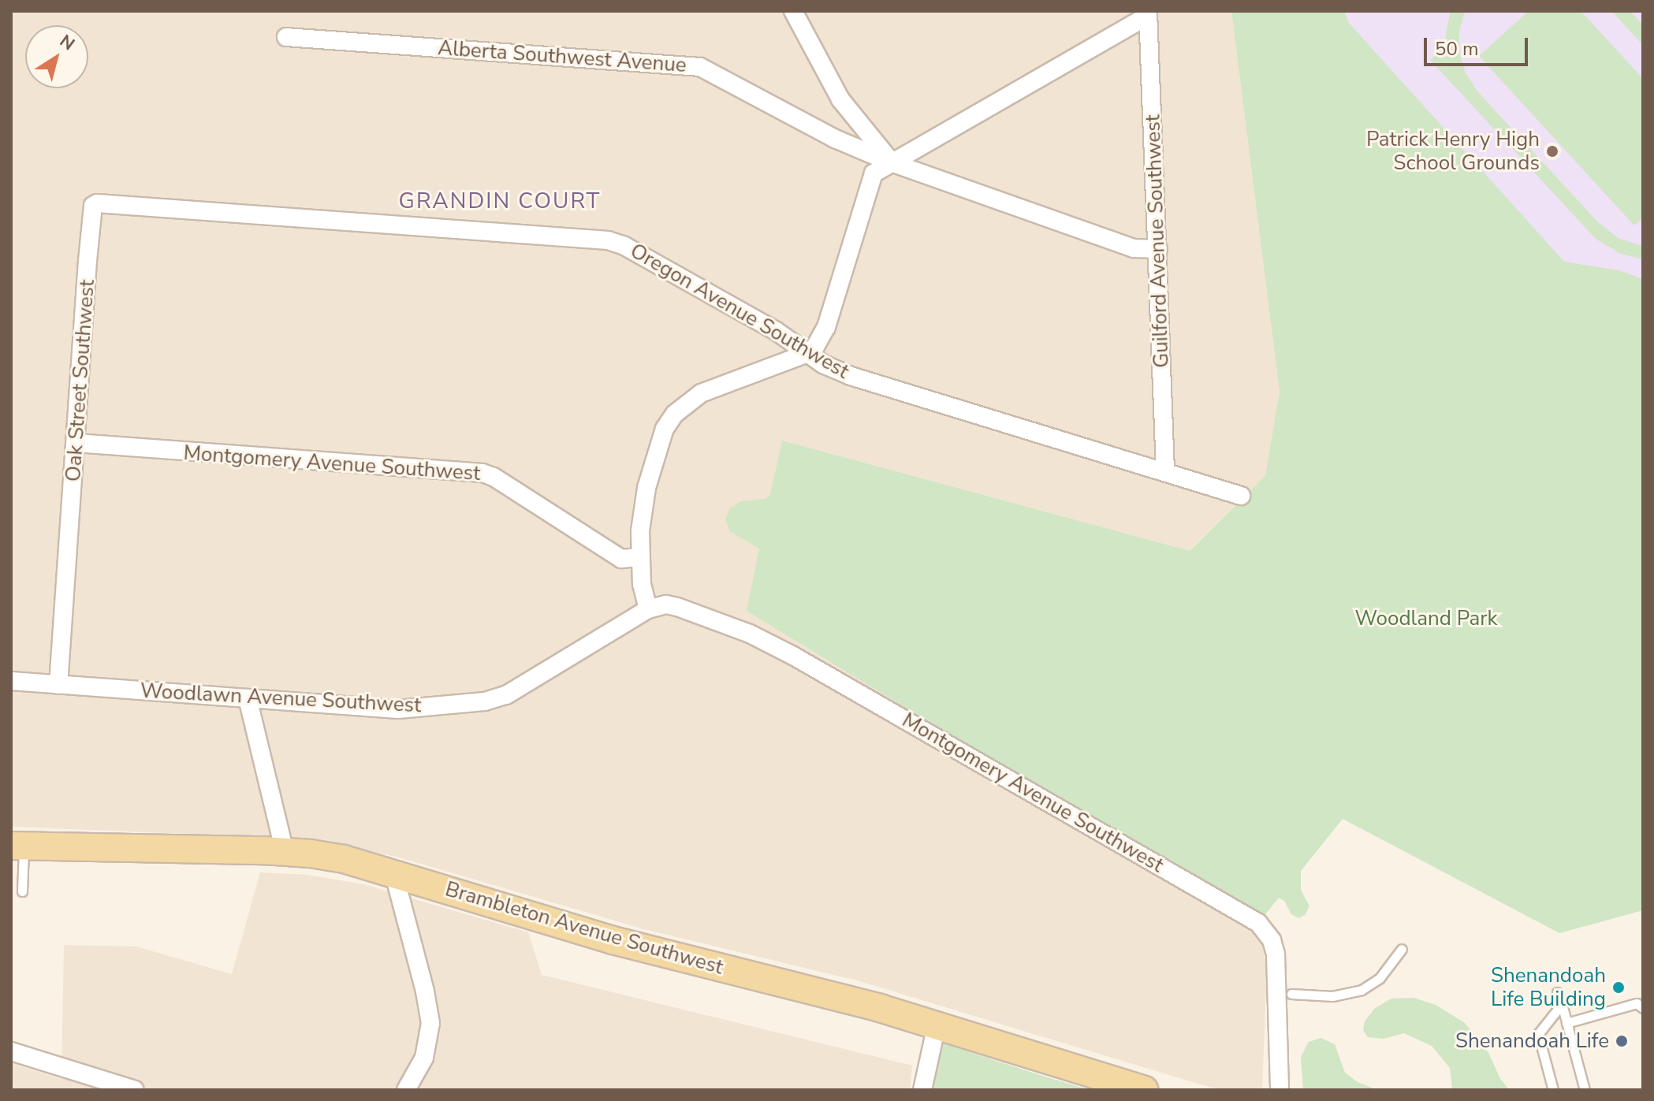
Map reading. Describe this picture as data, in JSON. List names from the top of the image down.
{
  "streets": {
    "main road": ["Brambleton Avenue Southwest"],
    "street": [
      "Alberta Southwest Avenue",
      "Guilford Avenue Southwest",
      "Oregon Avenue Southwest",
      "Oak Street Southwest",
      "Montgomery Avenue Southwest",
      "Woodlawn Avenue Southwest"
    ]
  },
  "crossings": [
    ["Alberta Southwest Avenue", "Guilford Avenue Southwest"],
    ["Guilford Avenue Southwest", "Oregon Avenue Southwest"],
    ["Oregon Avenue Southwest", "Oak Street Southwest"],
    ["Oak Street Southwest", "Montgomery Avenue Southwest"],
    ["Oak Street Southwest", "Woodlawn Avenue Southwest"],
    ["Montgomery Avenue Southwest", "Woodlawn Avenue Southwest"]
  ],
  "districts": ["GRANDIN COURT"],
  "parks": ["Woodland Park"],
  "places": ["Patrick Henry High School Grounds", "Shenandoah Life Building", "Shenandoah Life"],
  "scale_bar": "50 m",
  "north": "top right"
}
